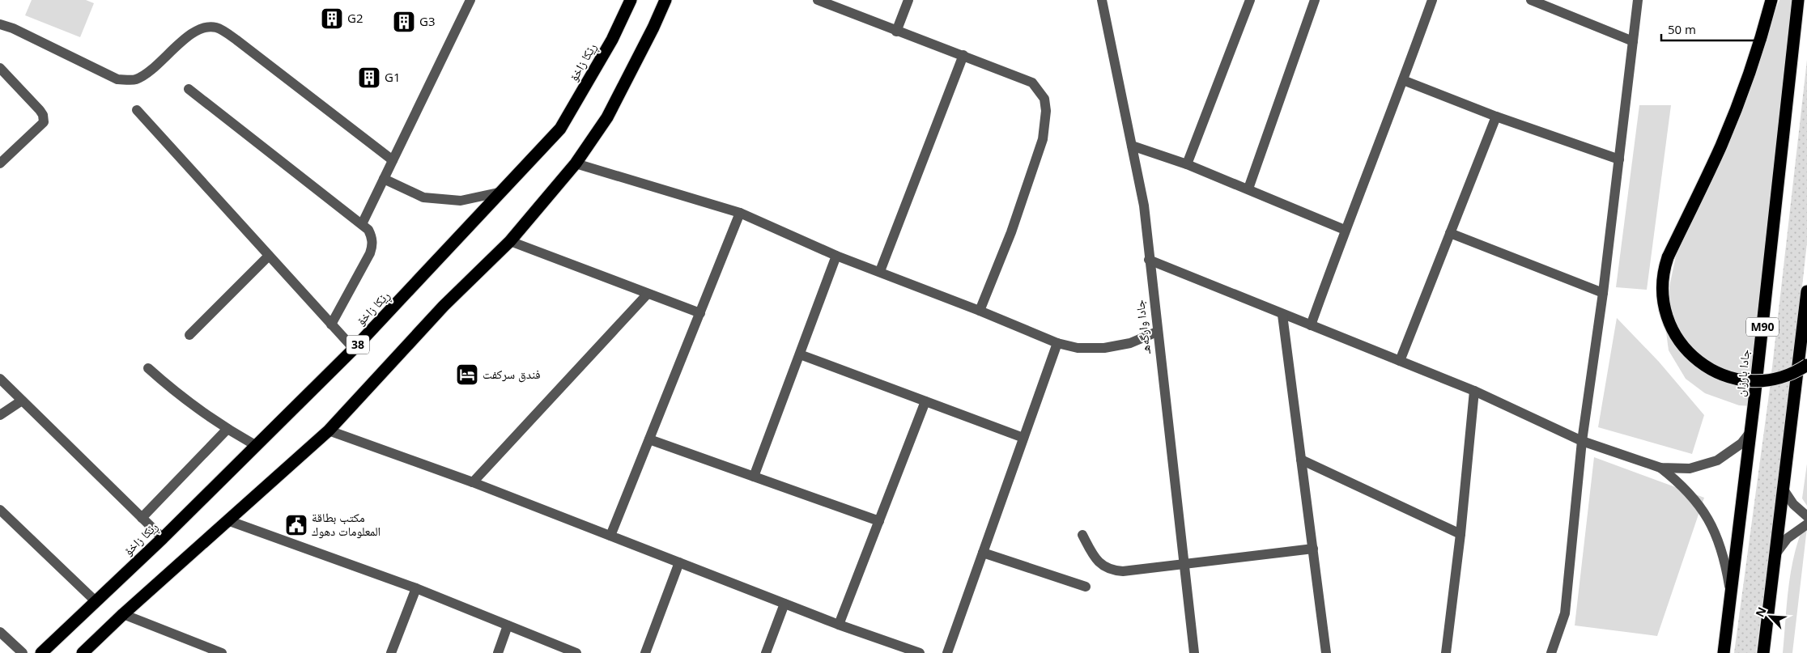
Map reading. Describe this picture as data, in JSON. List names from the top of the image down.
{
  "streets": {
    "highway": [
      "ڕێکا زاخۆ",
      "M90",
      "38",
      "جادا بارزان"
    ],
    "street": ["جادا وارگه‌هـ"]
  },
  "places": {
    "building": ["G2", "G3", "G1"],
    "hotel": ["فندق سركفت"],
    "public building": ["مكتب بطاقة المعلومات دهوك"]
  },
  "scale_bar": "50 m",
  "north": "top left"
}
